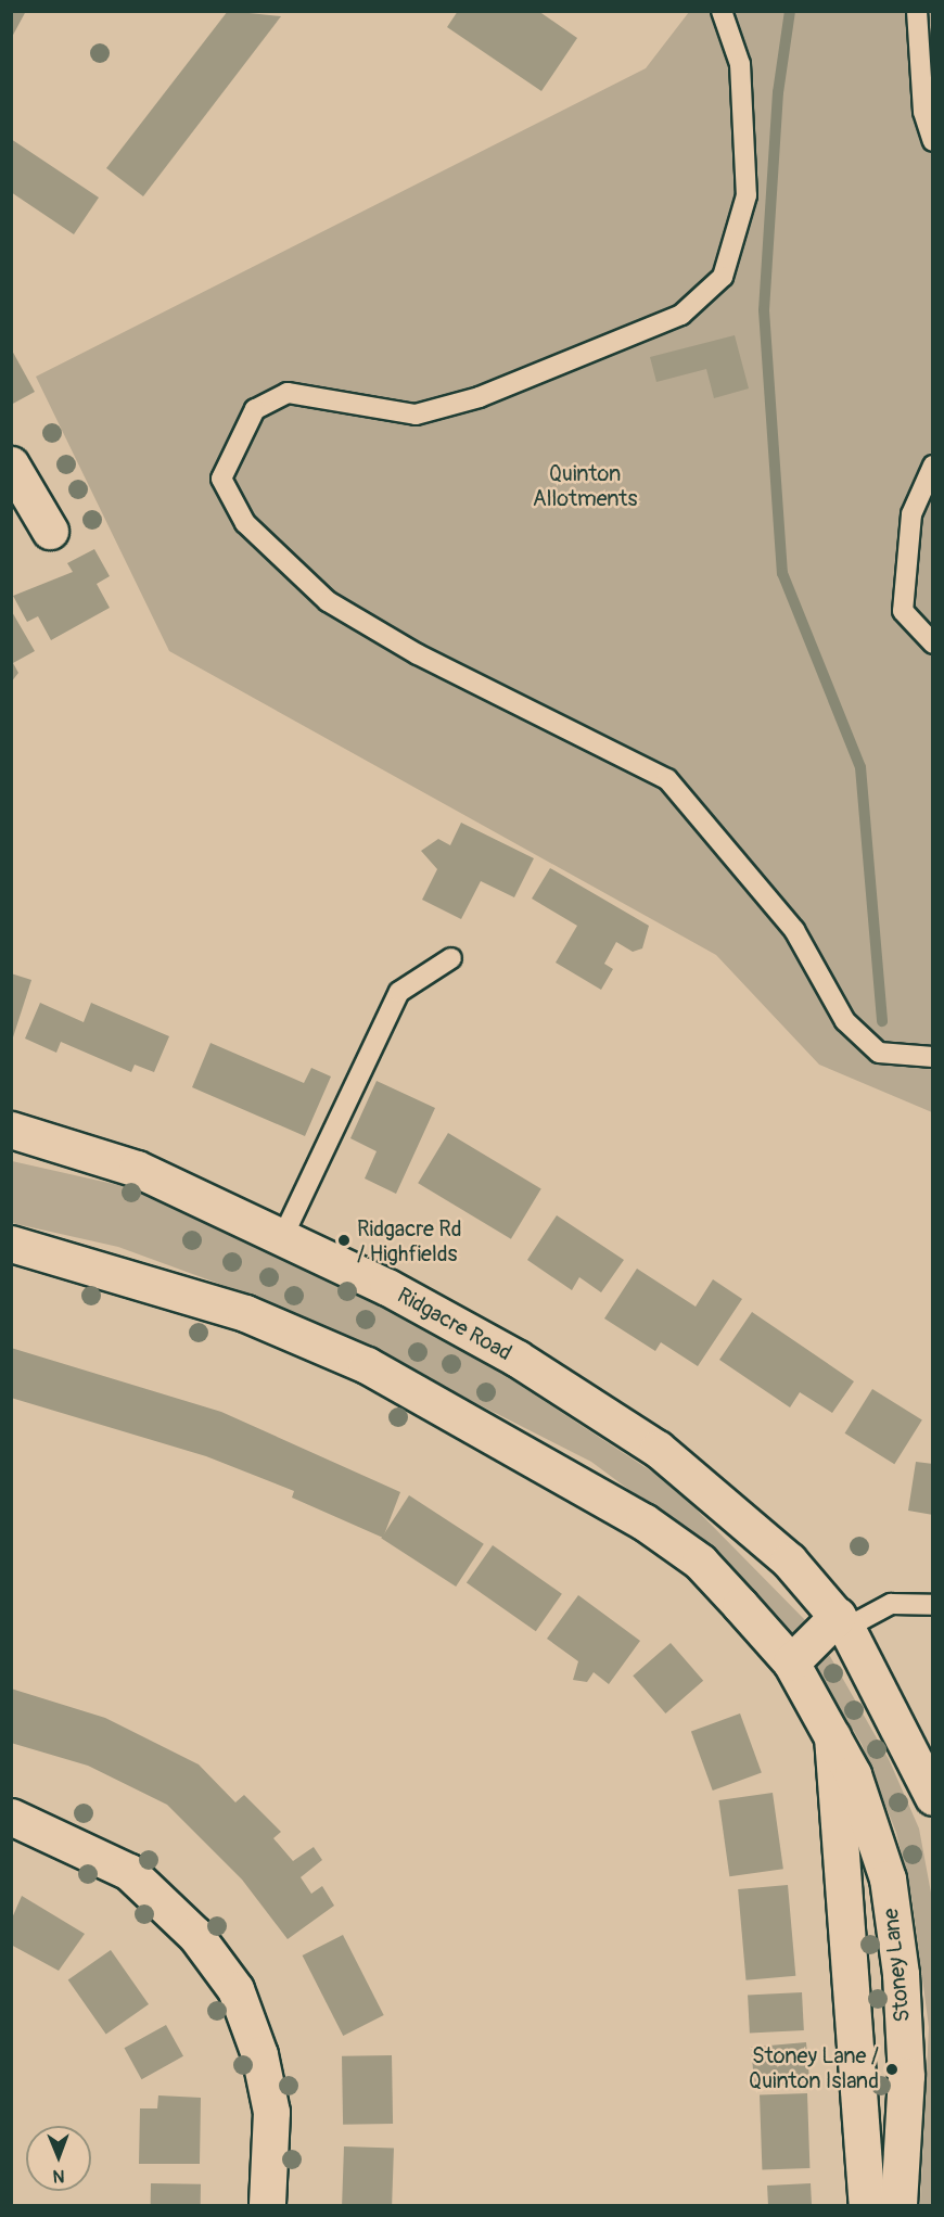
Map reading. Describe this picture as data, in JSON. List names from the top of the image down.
{
  "streets": {
    "street": ["Ridgacre Road", "Stoney Lane"]
  },
  "parks": ["Quinton Allotments"],
  "places": ["Ridgacre Rd / Highfields", "Stoney Lane / Quinton Island"],
  "north": "bottom"
}
